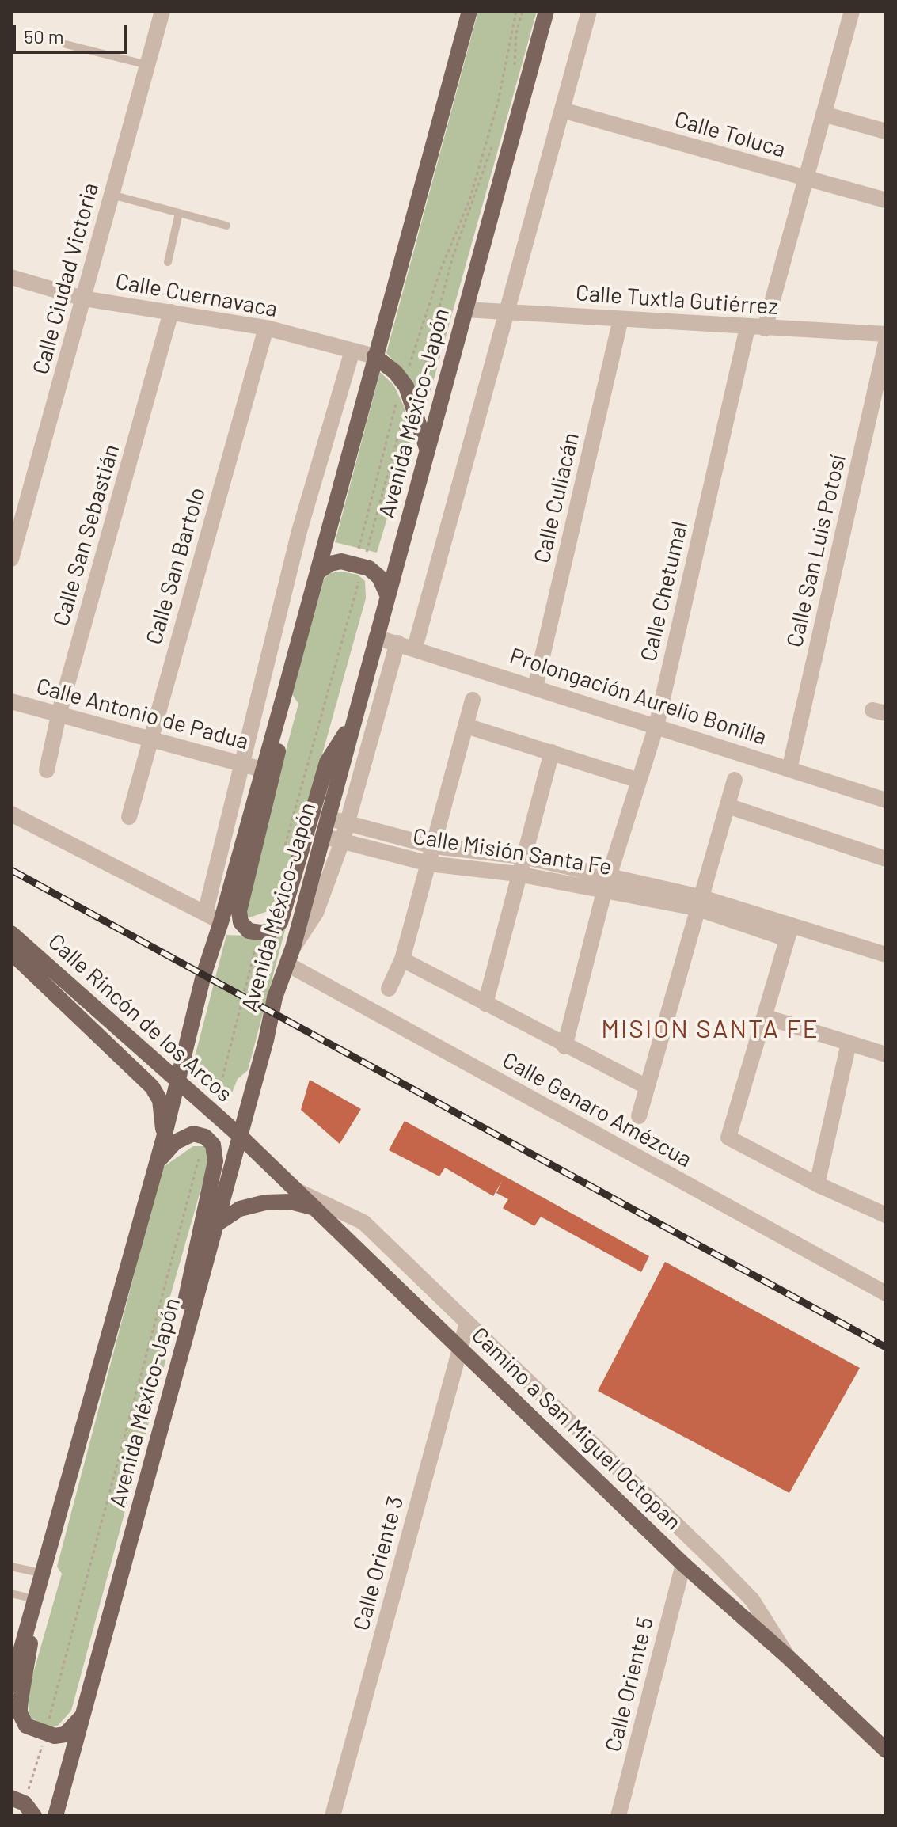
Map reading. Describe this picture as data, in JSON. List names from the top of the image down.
{
  "streets": {
    "main road": ["Avenida México-Japón", "Calle Rincón de los Arcos", "Camino a San Miguel Octopan"],
    "street": [
      "Calle Toluca",
      "Calle Ciudad Victoria",
      "Calle Cuernavaca",
      "Calle Tuxtla Gutiérrez",
      "Calle Culiacán",
      "Calle San Sebastián",
      "Calle San Luis Potosí",
      "Calle San Bartolo",
      "Calle Chetumal",
      "Prolongación Aurelio Bonilla",
      "Calle Antonio de Padua",
      "Calle Misión Santa Fe",
      "Calle Genaro Amézcua",
      "Calle Oriente 3",
      "Calle Oriente 5"
    ]
  },
  "crossings": [
    ["Calle Ciudad Victoria", "Calle Cuernavaca"],
    ["Calle Cuernavaca", "Calle San Sebastián"],
    ["Calle Cuernavaca", "Calle San Bartolo"],
    ["Calle Tuxtla Gutiérrez", "Avenida México-Japón"],
    ["Calle Tuxtla Gutiérrez", "Calle Culiacán"],
    ["Calle Tuxtla Gutiérrez", "Calle Chetumal"],
    ["Avenida México-Japón", "Prolongación Aurelio Bonilla"],
    ["Avenida México-Japón", "Calle Misión Santa Fe"],
    ["Avenida México-Japón", "Calle Rincón de los Arcos"],
    ["Avenida México-Japón", "Calle Genaro Amézcua"],
    ["Avenida México-Japón", "Camino a San Miguel Octopan"],
    ["Calle Culiacán", "Prolongación Aurelio Bonilla"],
    ["Calle San Sebastián", "Calle Antonio de Padua"],
    ["Calle San Luis Potosí", "Prolongación Aurelio Bonilla"],
    ["Calle San Bartolo", "Calle Antonio de Padua"],
    ["Calle Chetumal", "Prolongación Aurelio Bonilla"],
    ["Calle Chetumal", "Calle Misión Santa Fe"],
    ["Calle Rincón de los Arcos", "Camino a San Miguel Octopan"],
    ["Camino a San Miguel Octopan", "Calle Oriente 3"],
    ["Camino a San Miguel Octopan", "Calle Oriente 5"]
  ],
  "districts": ["MISION SANTA FE"],
  "scale_bar": "50 m"
}
